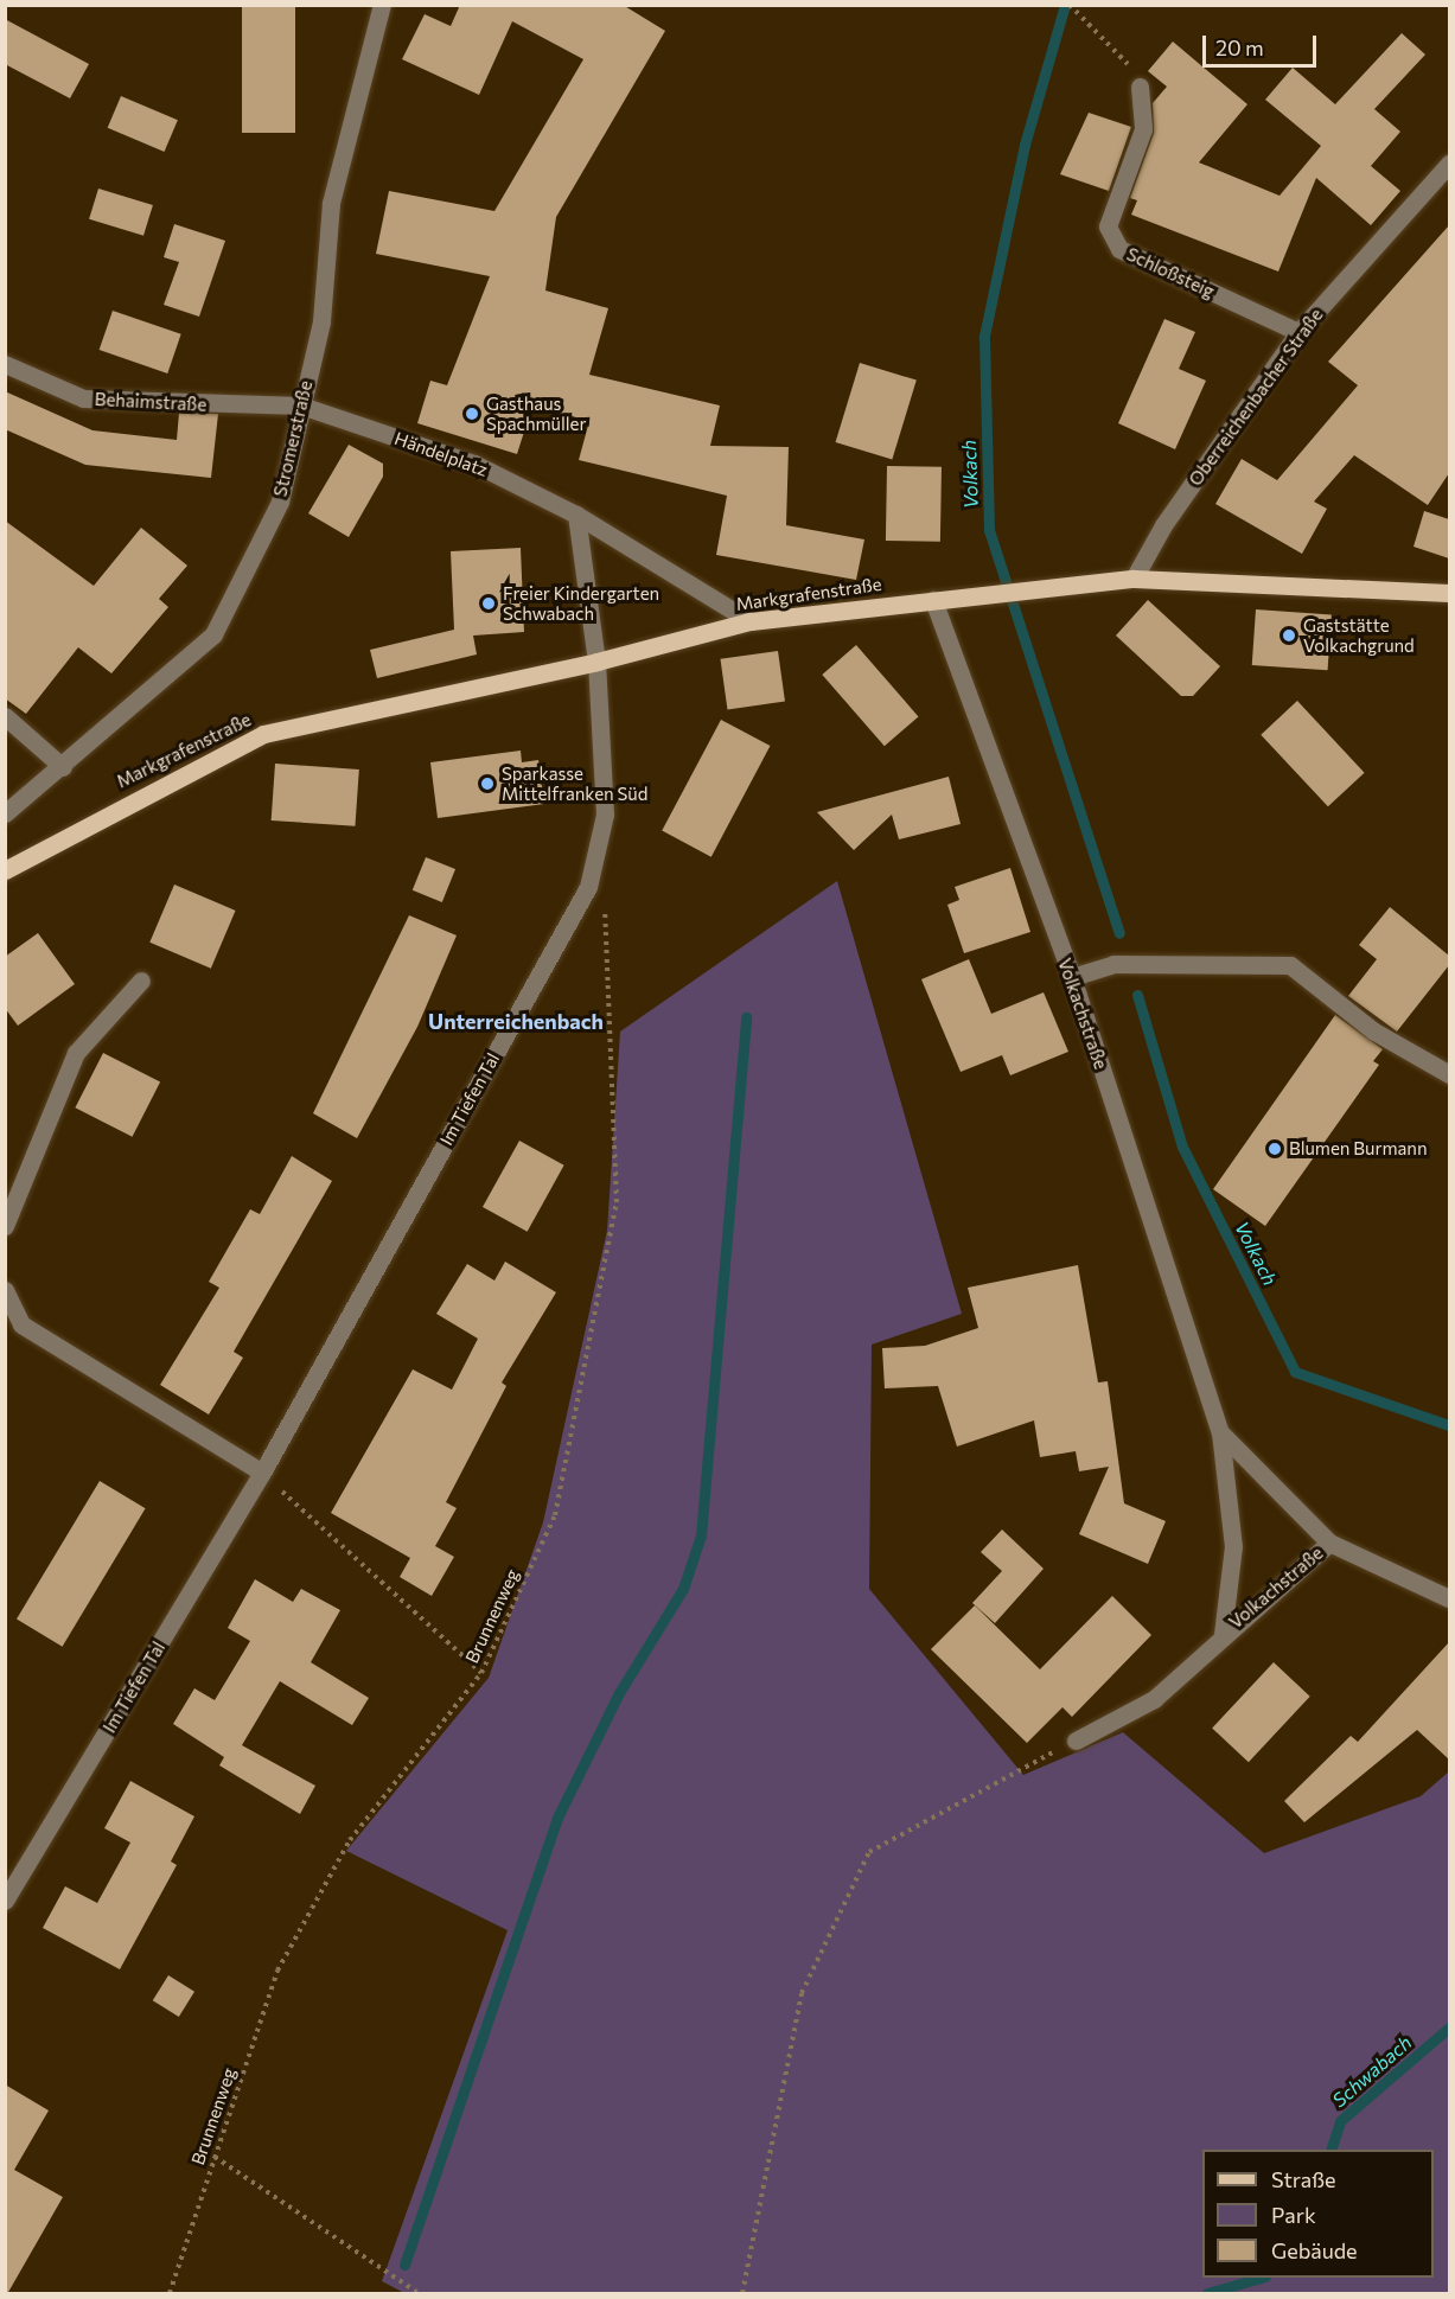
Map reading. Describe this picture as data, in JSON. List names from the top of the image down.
{
  "streets": {
    "main road": ["Markgrafenstraße"],
    "street": [
      "Schloßsteig",
      "Oberreichenbacher Straße",
      "Behaimstraße",
      "Stromerstraße",
      "Händelplatz",
      "Volkachstraße",
      "Im Tiefen Tal"
    ],
    "path": ["Brunnenweg"]
  },
  "crossings": [
    ["Schloßsteig", "Oberreichenbacher Straße"],
    ["Oberreichenbacher Straße", "Markgrafenstraße"],
    ["Behaimstraße", "Stromerstraße"],
    ["Behaimstraße", "Händelplatz"],
    ["Stromerstraße", "Händelplatz"],
    ["Händelplatz", "Markgrafenstraße"],
    ["Markgrafenstraße", "Volkachstraße"],
    ["Markgrafenstraße", "Im Tiefen Tal"],
    ["Im Tiefen Tal", "Brunnenweg"]
  ],
  "districts": ["Unterreichenbach"],
  "water": ["Volkach", "Schwabach"],
  "places": [
    "Gasthaus Spachmüller",
    "Freier Kindergarten Schwabach",
    "Gaststätte Volkachgrund",
    "Sparkasse Mittelfranken Süd",
    "Blumen Burmann"
  ],
  "legend": ["Straße", "Park", "Gebäude"],
  "scale_bar": "20 m"
}
